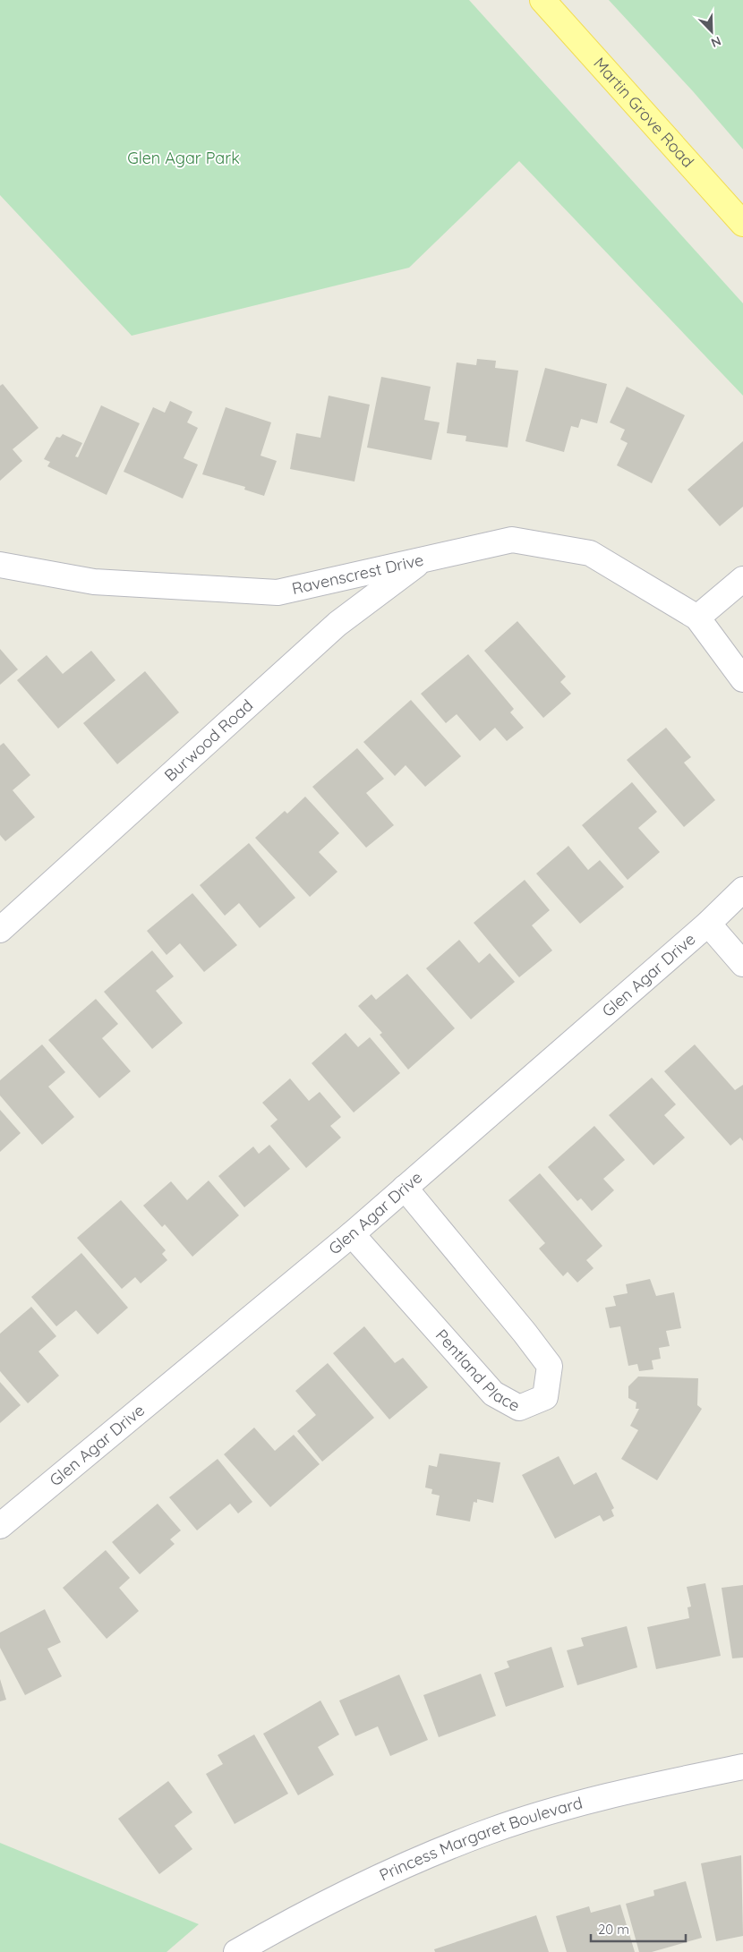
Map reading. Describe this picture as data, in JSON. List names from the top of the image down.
{
  "streets": {
    "main road": ["Martin Grove Road"],
    "street": [
      "Ravenscrest Drive",
      "Burwood Road",
      "Glen Agar Drive",
      "Pentland Place",
      "Princess Margaret Boulevard"
    ]
  },
  "crossings": [
    ["Ravenscrest Drive", "Burwood Road"],
    ["Glen Agar Drive", "Pentland Place"]
  ],
  "parks": ["Glen Agar Park"],
  "scale_bar": "20 m",
  "north": "bottom right"
}
